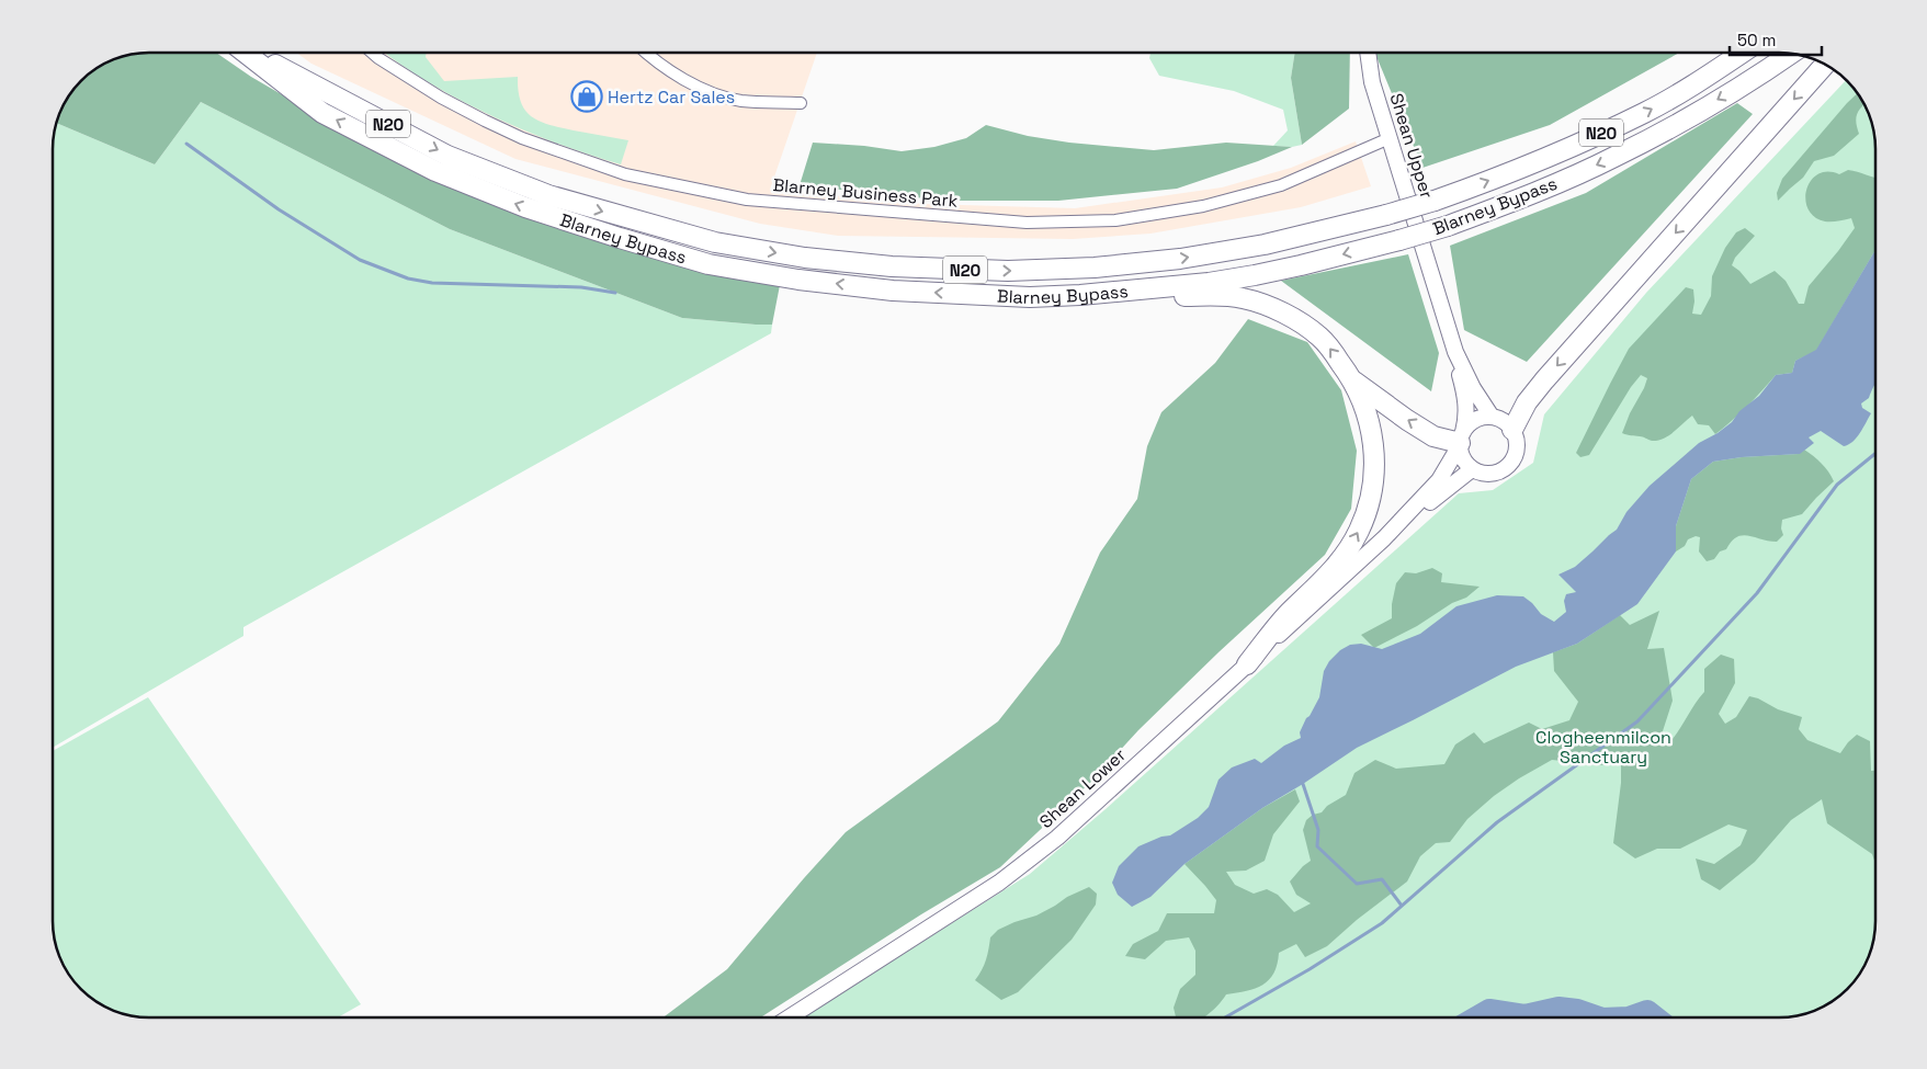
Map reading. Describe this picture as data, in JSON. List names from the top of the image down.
{
  "streets": {
    "highway": ["N20", "Blarney Bypass"],
    "main road": ["Shean Upper", "Shean Lower"],
    "street": ["Blarney Business Park"]
  },
  "crossings": [
    ["Shean Upper", "Blarney Business Park"],
    ["Shean Upper", "Shean Lower"]
  ],
  "parks": ["Clogheenmilcon Sanctuary"],
  "places": {
    "shop": ["Hertz Car Sales"]
  },
  "scale_bar": "50 m"
}
